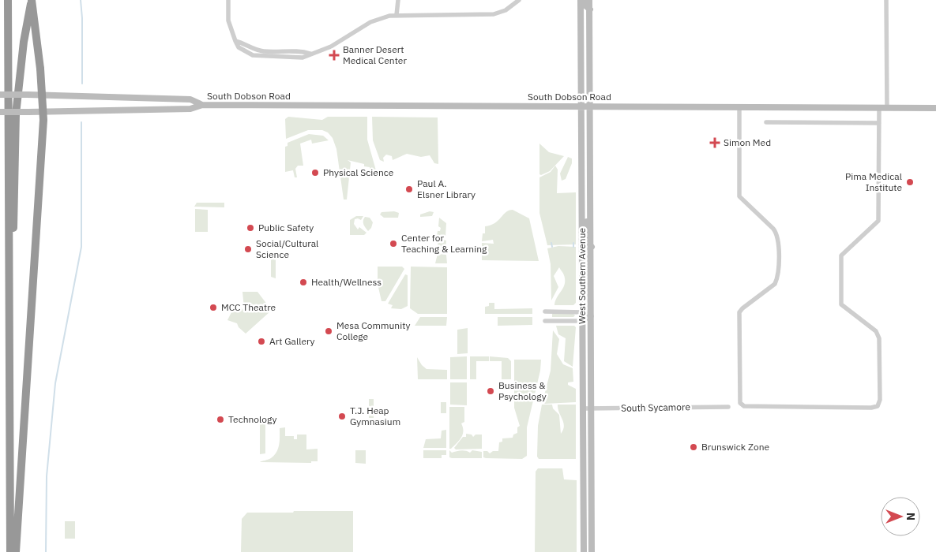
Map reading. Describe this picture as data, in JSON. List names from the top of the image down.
{
  "streets": {
    "main road": ["South Dobson Road", "West Southern Avenue"],
    "street": ["South Sycamore"]
  },
  "crossings": [
    ["South Dobson Road", "West Southern Avenue"],
    ["West Southern Avenue", "South Sycamore"]
  ],
  "places": {
    "health": ["Banner Desert Medical Center", "Simon Med"],
    "other": [
      "Physical Science",
      "Pima Medical Institute",
      "Paul A. Elsner Library",
      "Public Safety",
      "Center for Teaching & Learning",
      "Social/Cultural Science",
      "Health/Wellness",
      "MCC Theatre",
      "Mesa Community College",
      "Art Gallery",
      "Business & Psychology",
      "T.J. Heap Gymnasium",
      "Technology",
      "Brunswick Zone"
    ]
  },
  "north": "right"
}
